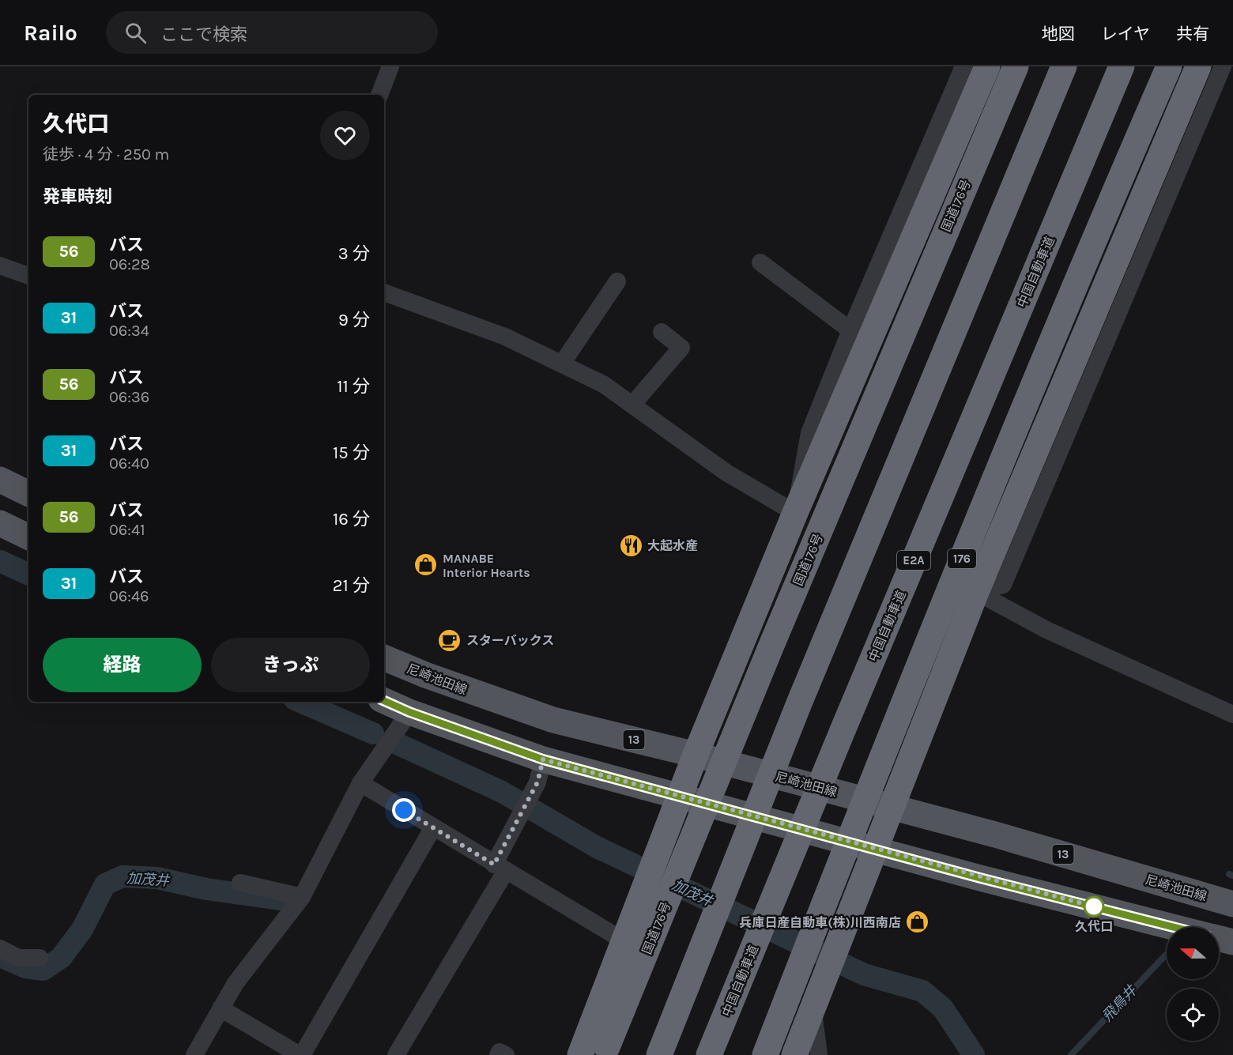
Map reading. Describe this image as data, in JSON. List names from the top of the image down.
{
  "streets": {
    "highway": [
      "国道176号",
      "中国自動車道",
      "176",
      "E2A"
    ],
    "main road": ["尼崎池田線", "13"]
  },
  "water": ["加茂井", "飛鳥井"],
  "places": {
    "restaurant": ["大起水産"],
    "shop": ["MANABE Interior Hearts", "兵庫日産自動車(株)川西南店"],
    "cafe": ["スターバックス"],
    "other": ["久代口"]
  },
  "lines": ["bus line 56"],
  "north": "left",
  "page": {
    "header": "Railo",
    "search": "ここで検索",
    "nav": ["地図", "レイヤ", "共有"],
    "heading": [
      ["久代口", "徒歩 · 4 分 · 250 m"],
      "発車時刻"
    ],
    "list": [
      {
        "mark": "56",
        "name": "バス",
        "note": "06:28",
        "value": "3 分"
      },
      {
        "mark": "31",
        "name": "バス",
        "note": "06:34",
        "value": "9 分"
      },
      {
        "mark": "56",
        "name": "バス",
        "note": "06:36",
        "value": "11 分"
      },
      {
        "mark": "31",
        "name": "バス",
        "note": "06:40",
        "value": "15 分"
      },
      {
        "mark": "56",
        "name": "バス",
        "note": "06:41",
        "value": "16 分"
      },
      {
        "mark": "31",
        "name": "バス",
        "note": "06:46",
        "value": "21 分"
      }
    ],
    "buttons": ["経路", "きっぷ"]
  }
}
